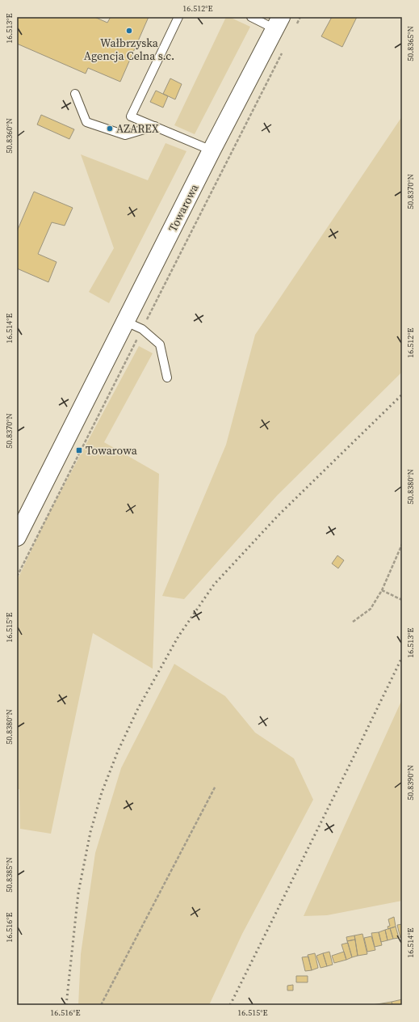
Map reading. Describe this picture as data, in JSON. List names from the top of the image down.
{
  "streets": {
    "main road": ["Towarowa"]
  },
  "places": {
    "other": ["Wałbrzyska Agencja Celna s.c.", "AZAREX"],
    "transit": ["Towarowa"]
  },
  "coordinates": [
    "16.512°E",
    "16.513°E",
    "50.8365°N",
    "50.8360°N",
    "50.8370°N",
    "16.514°E",
    "50.8380°N",
    "16.515°E",
    "50.8390°N",
    "50.8385°N",
    "16.516°E"
  ]
}
